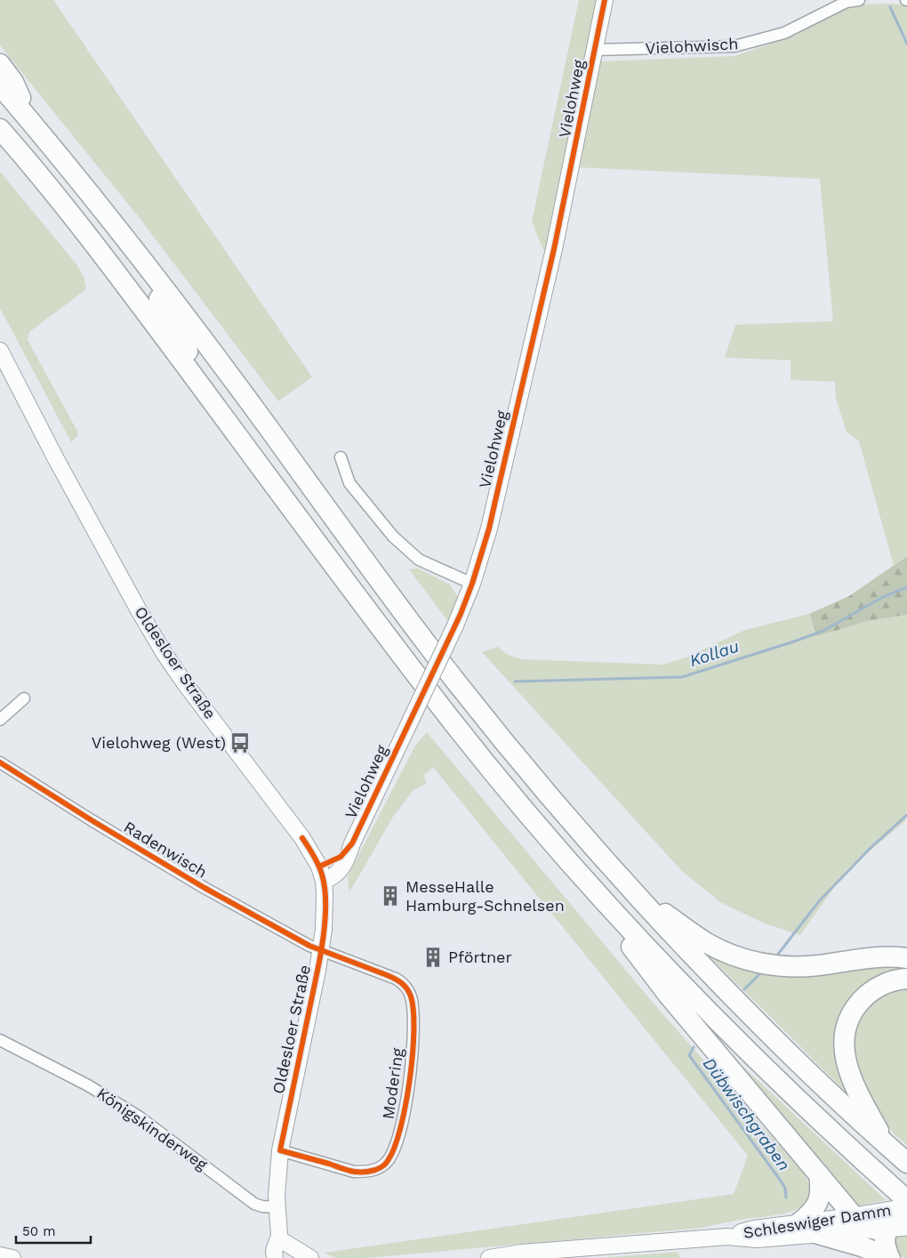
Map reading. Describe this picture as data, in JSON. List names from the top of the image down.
{
  "streets": {
    "main road": ["Vielohweg", "Oldesloer Straße", "Schleswiger Damm"],
    "street": [
      "Vielohwisch",
      "Radenwisch",
      "Modering",
      "Königskinderweg"
    ]
  },
  "crossings": [
    ["Vielohwisch", "Vielohweg"],
    ["Vielohweg", "Oldesloer Straße"],
    ["Oldesloer Straße", "Radenwisch"],
    ["Oldesloer Straße", "Modering"],
    ["Oldesloer Straße", "Königskinderweg"],
    ["Radenwisch", "Modering"]
  ],
  "water": ["Kollau", "Dübwischgraben"],
  "places": {
    "bus stop": ["Vielohweg (West)"],
    "building": ["MesseHalle Hamburg-Schnelsen", "Pförtner"]
  },
  "scale_bar": "50 m"
}
